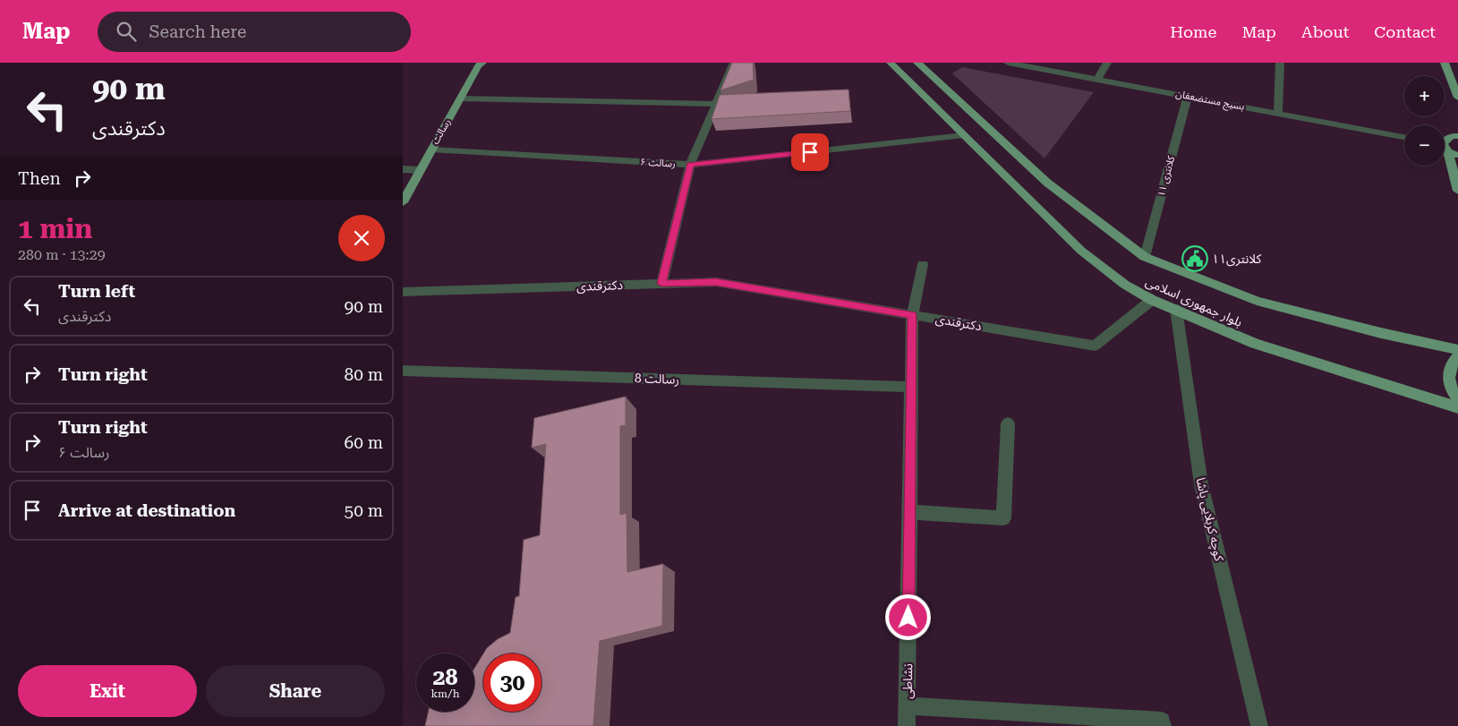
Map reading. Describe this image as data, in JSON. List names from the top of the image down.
{
  "streets": {
    "main road": ["رسالت", "بلوار جمهوری اسلامی"],
    "street": [
      "بسیج مستضعفان",
      "رسالت ۶",
      "کلانتری ۱۱",
      "دکترقندی",
      "رسالت 8",
      "کوچه کربلایی پاشا",
      "نشاطی"
    ]
  },
  "crossings": [
    ["بسیج مستضعفان", "کلانتری ۱۱"],
    ["رسالت", "رسالت ۶"],
    ["رسالت ۶", "بلوار جمهوری اسلامی"],
    ["کلانتری ۱۱", "بلوار جمهوری اسلامی"],
    ["دکترقندی", "بلوار جمهوری اسلامی"],
    ["دکترقندی", "نشاطی"],
    ["بلوار جمهوری اسلامی", "کوچه کربلایی پاشا"],
    ["رسالت 8", "نشاطی"]
  ],
  "places": {
    "public building": ["کلانتری۱۱"]
  },
  "page": {
    "header": "Map",
    "search": "Search here",
    "nav": [
      "Home",
      "Map",
      "About",
      "Contact"
    ],
    "turn": ["90 m", "دکترقندی"],
    "map_buttons": ["+", "−"],
    "then": "Then",
    "heading": ["1 min", "280 m · 13:29"],
    "list": [
      {
        "name": "Turn left",
        "note": "دکترقندی",
        "value": "90 m"
      },
      {
        "name": "Turn right",
        "value": "80 m"
      },
      {
        "name": "Turn right",
        "note": "رسالت ۶",
        "value": "60 m"
      },
      {
        "name": "Arrive at destination",
        "value": "50 m"
      }
    ],
    "speed": "28 km/h",
    "limit": "30",
    "buttons": ["Exit", "Share"]
  }
}
